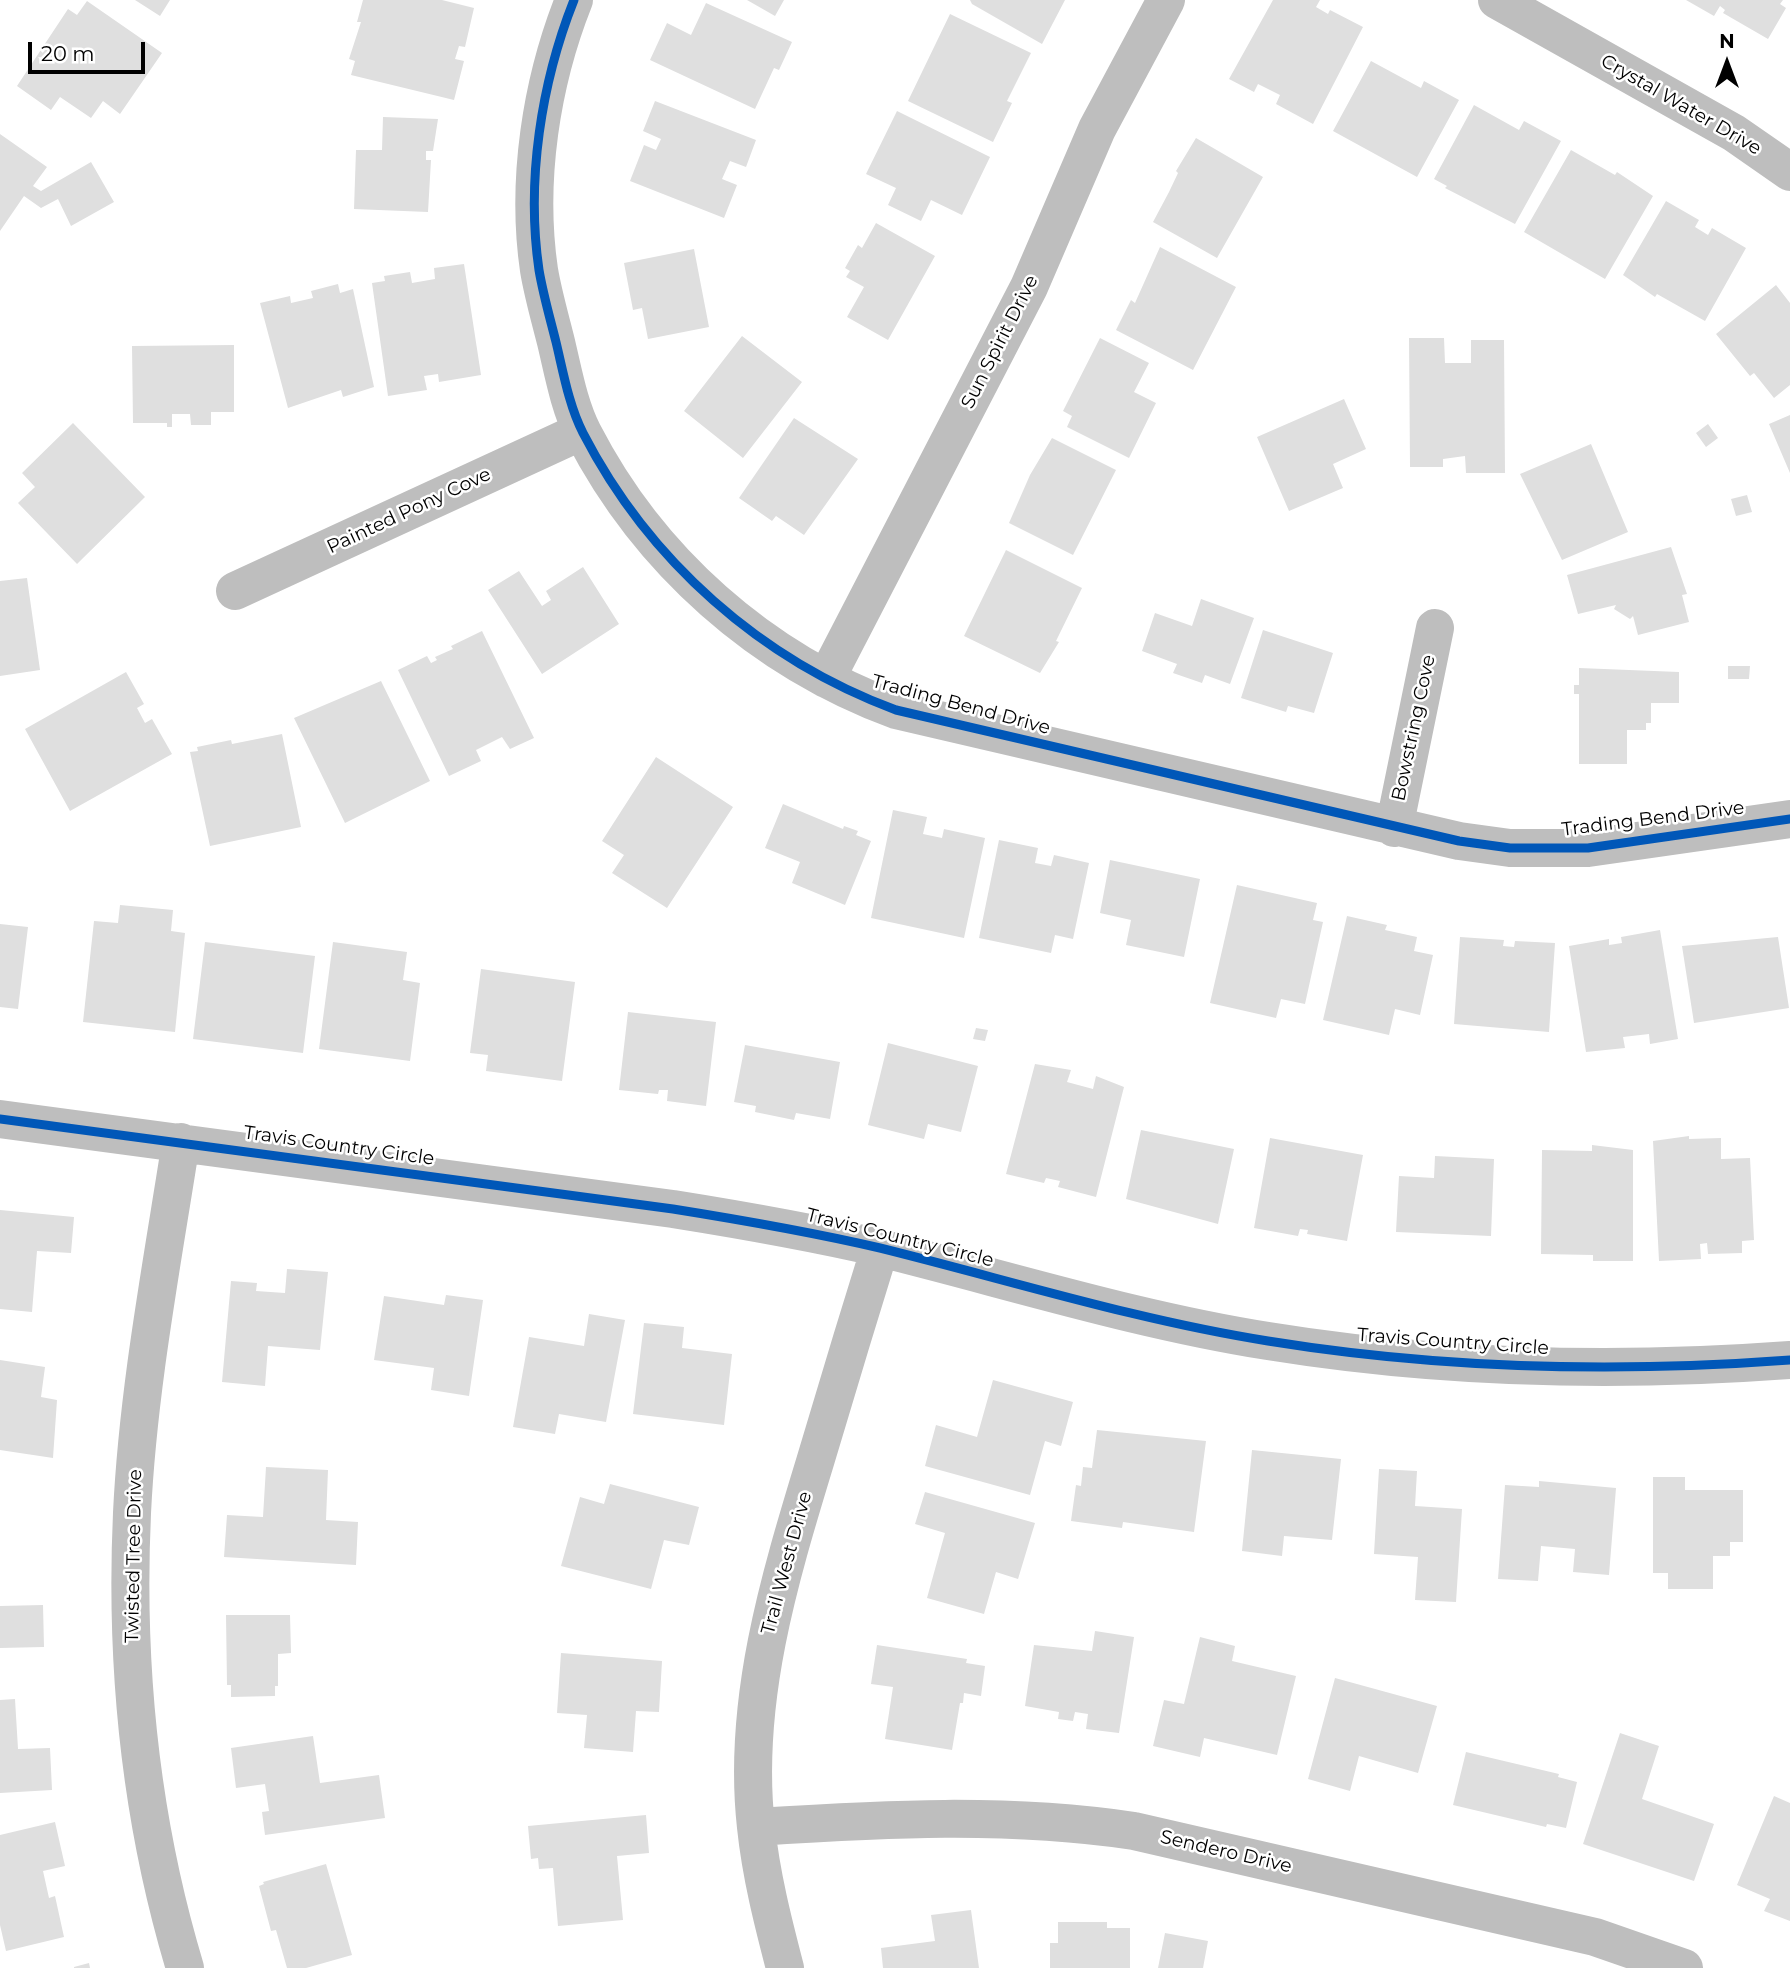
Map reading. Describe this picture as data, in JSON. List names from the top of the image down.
{
  "streets": {
    "street": [
      "Crystal Water Drive",
      "Sun Spirit Drive",
      "Painted Pony Cove",
      "Trading Bend Drive",
      "Bowstring Cove",
      "Travis Country Circle",
      "Twisted Tree Drive",
      "Trail West Drive",
      "Sendero Drive"
    ]
  },
  "crossings": [
    ["Sun Spirit Drive", "Trading Bend Drive"],
    ["Painted Pony Cove", "Trading Bend Drive"],
    ["Trading Bend Drive", "Bowstring Cove"],
    ["Travis Country Circle", "Twisted Tree Drive"],
    ["Travis Country Circle", "Trail West Drive"],
    ["Trail West Drive", "Sendero Drive"]
  ],
  "scale_bar": "20 m",
  "north": "top"
}
